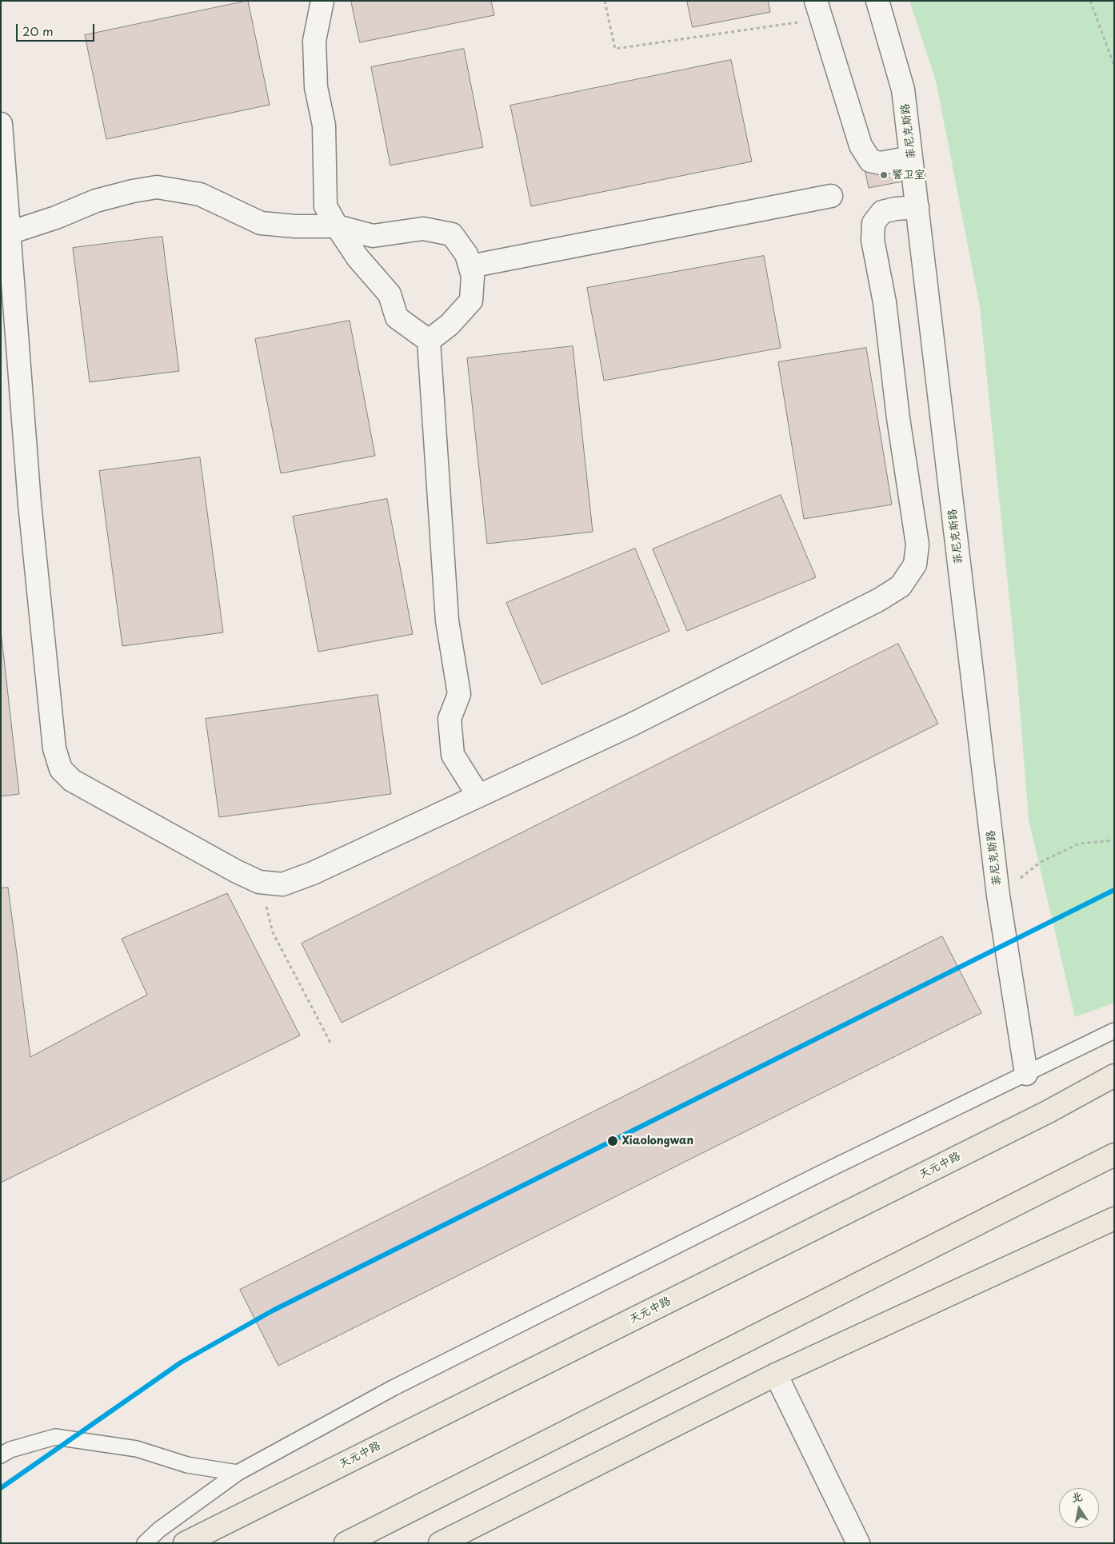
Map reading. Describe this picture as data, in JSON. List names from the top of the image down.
{
  "streets": {
    "highway": ["天元中路"],
    "street": ["菲尼克斯路"]
  },
  "places": ["警卫室", "Xiaolongwan"],
  "scale_bar": "20 m",
  "north": "top"
}
